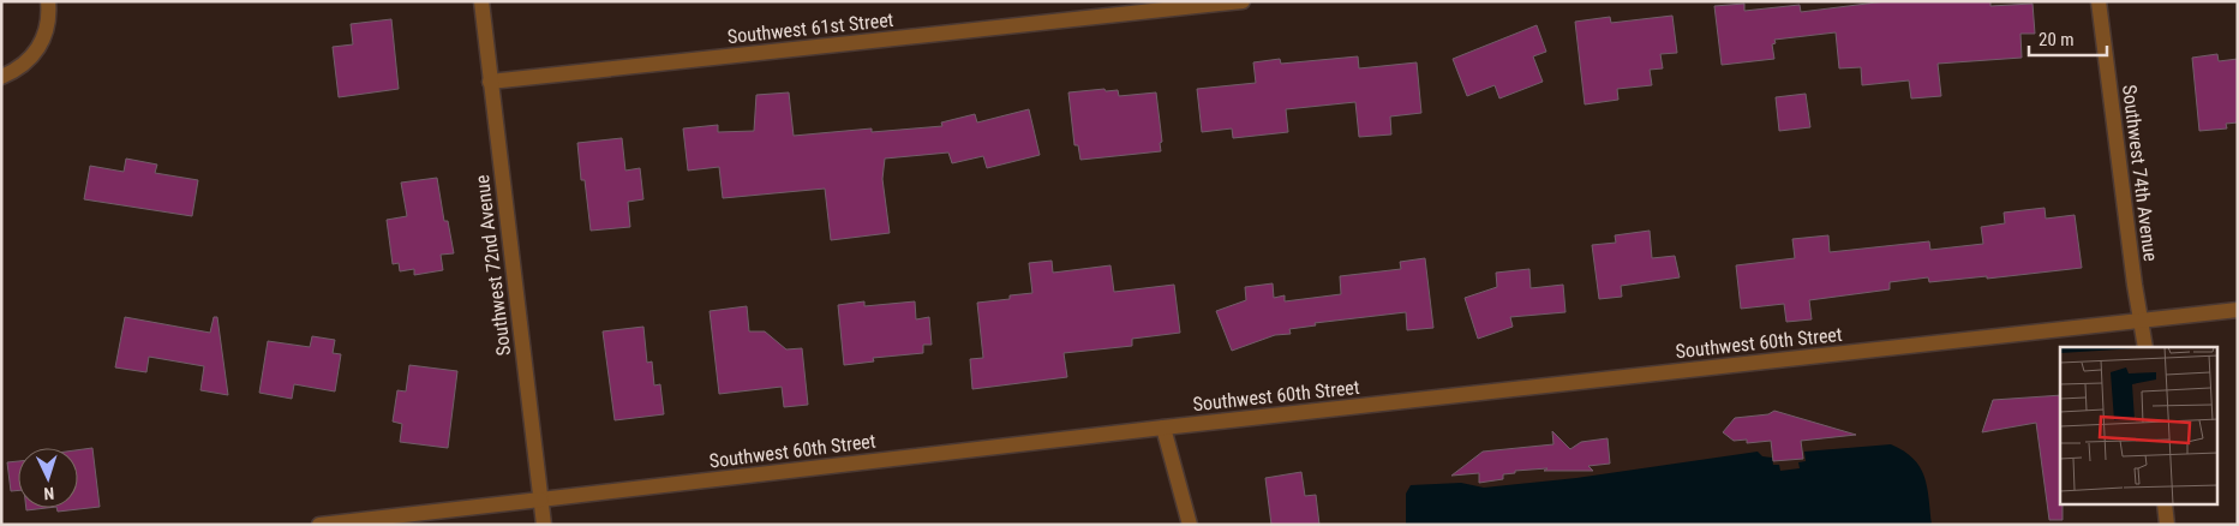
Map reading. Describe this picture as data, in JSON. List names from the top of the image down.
{
  "streets": {
    "street": [
      "Southwest 61st Street",
      "Southwest 74th Avenue",
      "Southwest 72nd Avenue",
      "Southwest 60th Street"
    ]
  },
  "crossings": [
    ["Southwest 61st Street", "Southwest 72nd Avenue"],
    ["Southwest 74th Avenue", "Southwest 60th Street"],
    ["Southwest 72nd Avenue", "Southwest 60th Street"]
  ],
  "scale_bar": "20 m",
  "north": "bottom"
}
